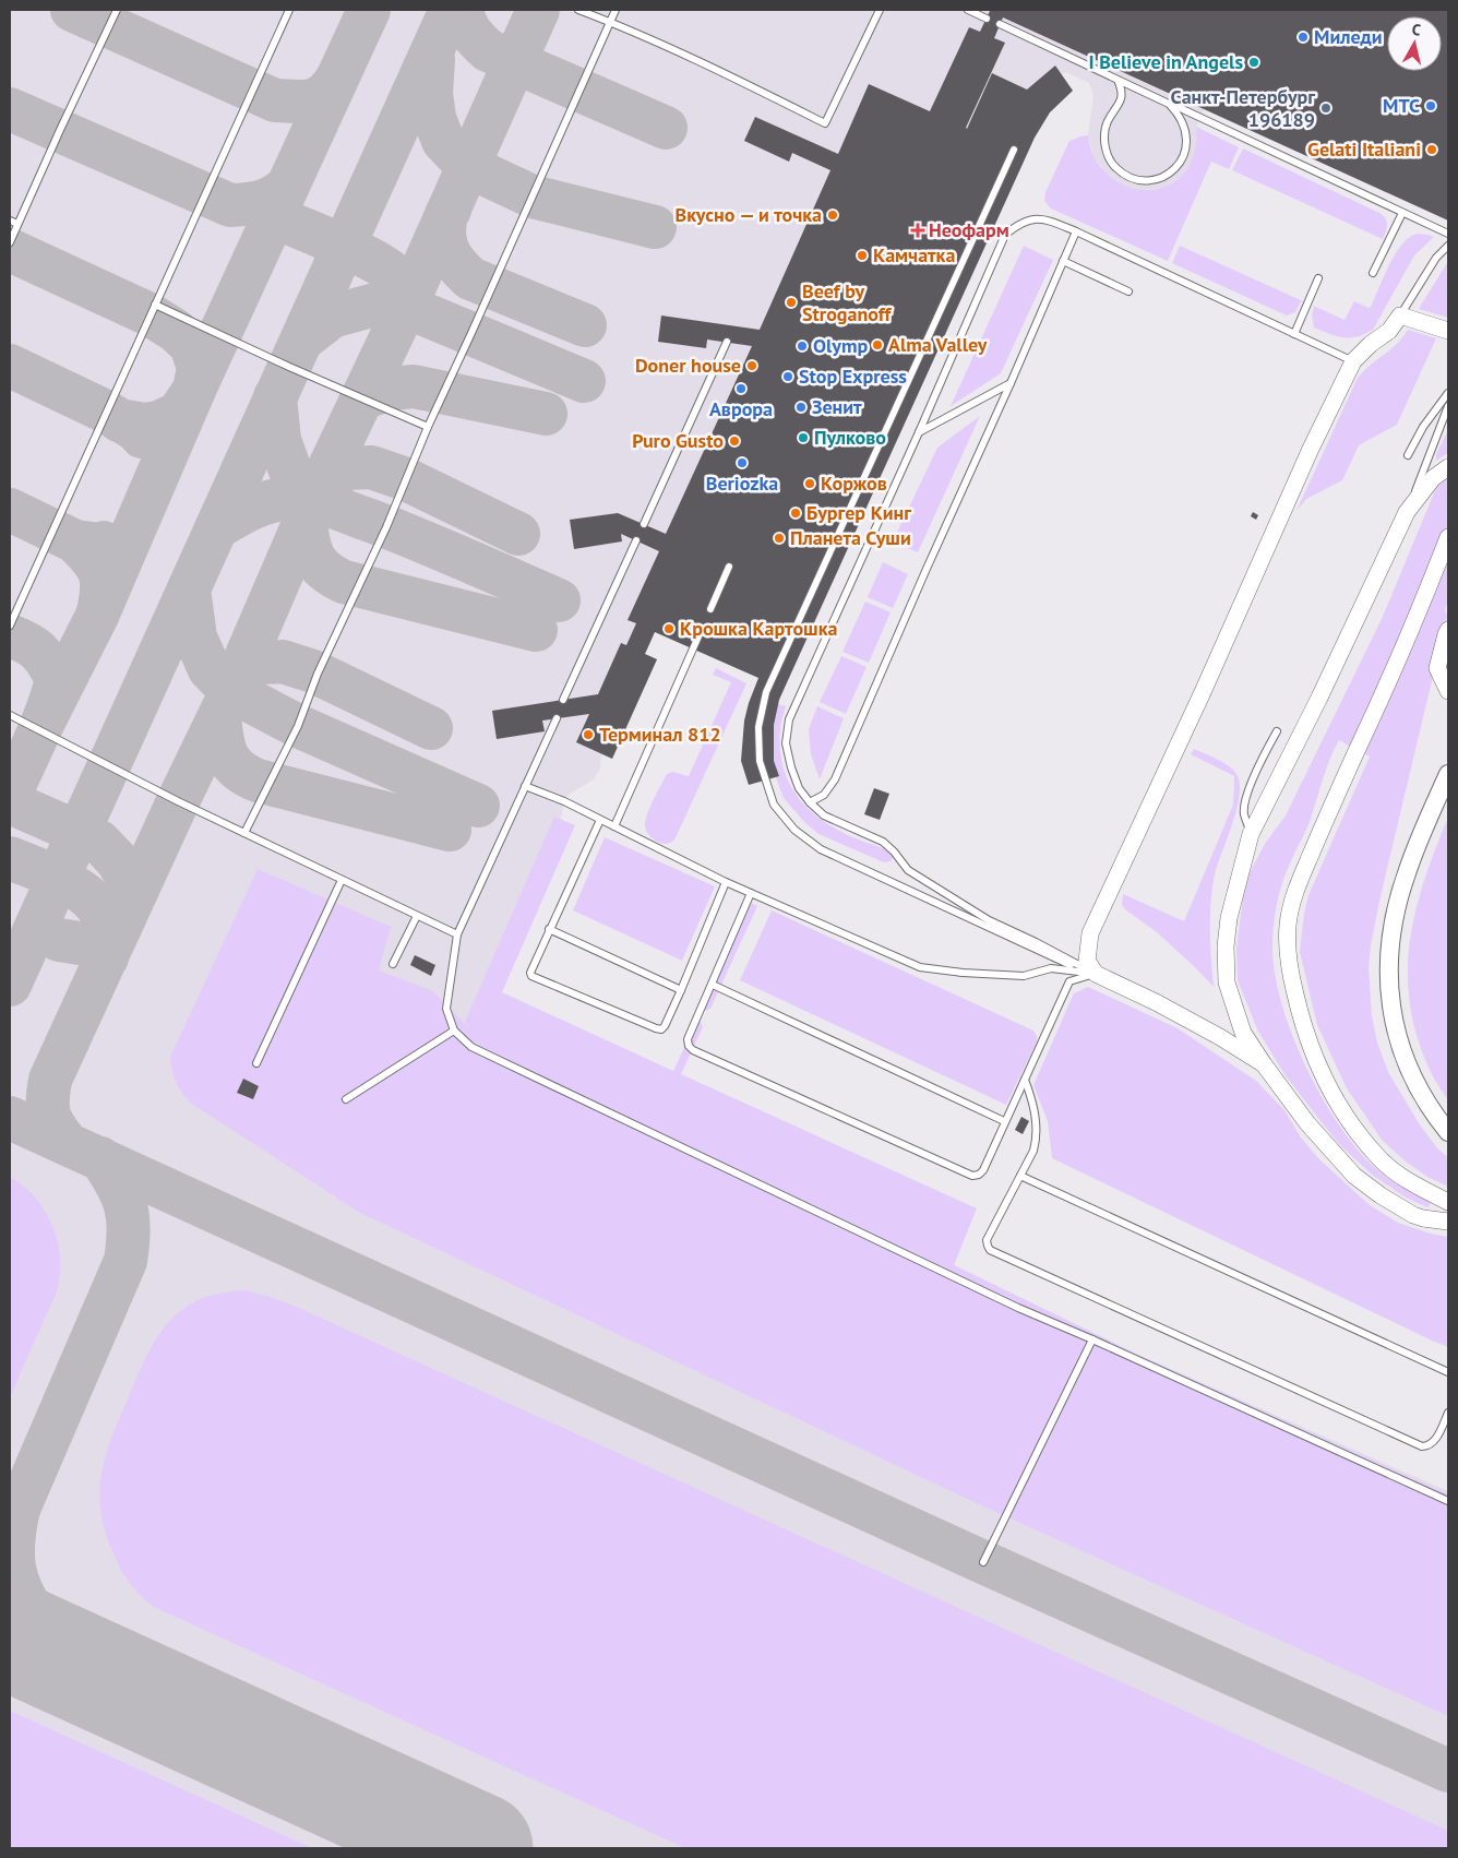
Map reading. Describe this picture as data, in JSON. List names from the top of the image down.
{
  "places": {
    "other": [
      "Миледи",
      "I Believe in Angels",
      "МТС",
      "Санкт-Петербург 196189",
      "Gelati Italiani",
      "Вкусно — и точка",
      "Камчатка",
      "Beef by Stroganoff",
      "Alma Valley",
      "Olymp",
      "Doner house",
      "Stop Express",
      "Аврора",
      "Зенит",
      "Пулково",
      "Puro Gusto",
      "Beriozka",
      "Коржов",
      "Бургер Кинг",
      "Планета Суши",
      "Крошка Картошка",
      "Терминал 812"
    ],
    "health": ["Неофарм"]
  },
  "north": "top"
}
